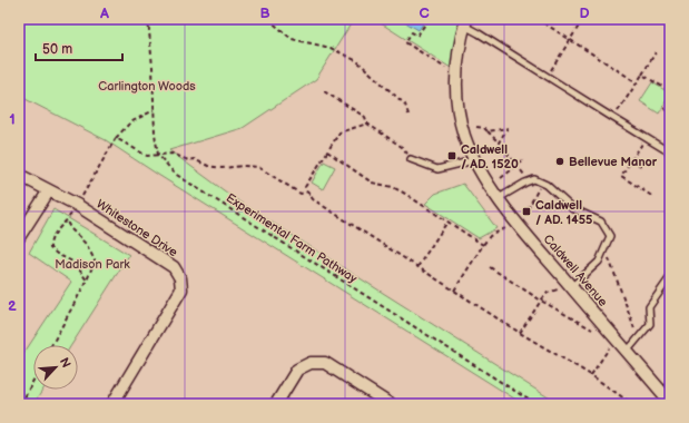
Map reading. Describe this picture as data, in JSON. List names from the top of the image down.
{
  "streets": {
    "street": ["Whitestone Drive", "Caldwell Avenue"],
    "path": ["Experimental Farm Pathway"]
  },
  "parks": ["Carlington Woods", "Madison Park"],
  "places": {
    "transit": ["Caldwell / AD. 1520", "Caldwell / AD. 1455"],
    "other": ["Bellevue Manor"]
  },
  "scale_bar": "50 m",
  "north": "top right",
  "grid": {
    "columns": [
      "A",
      "B",
      "C",
      "D"
    ],
    "rows": ["1", "2"]
  }
}
